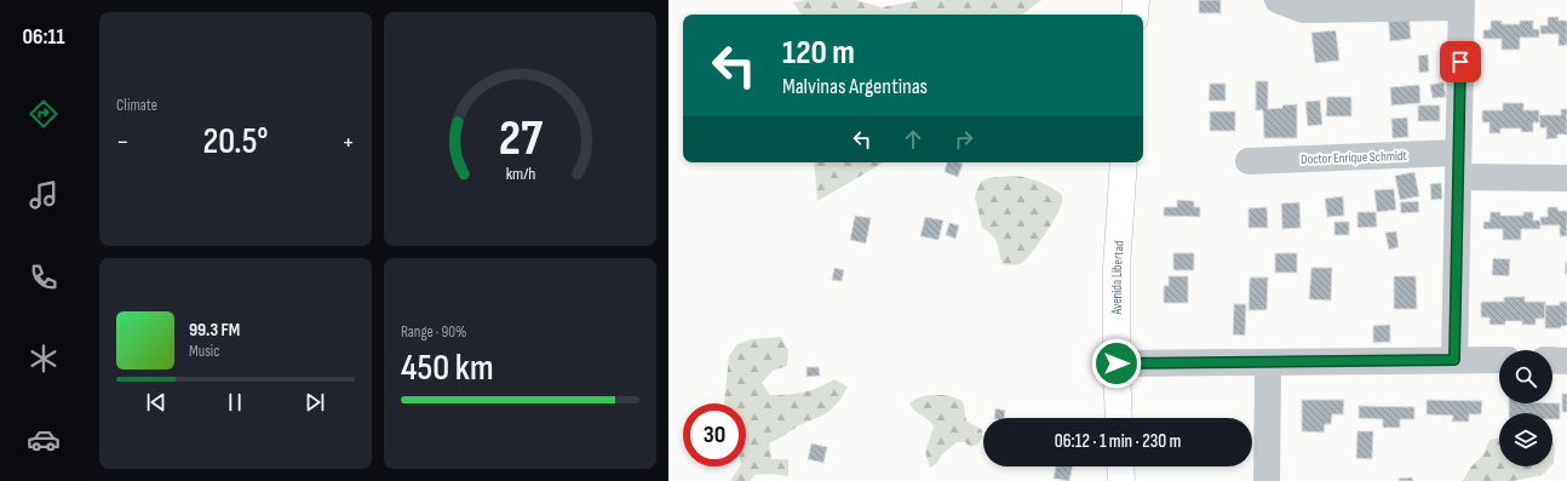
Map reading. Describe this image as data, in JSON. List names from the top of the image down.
{
  "streets": {
    "main road": ["Avenida Libertad"],
    "street": ["Doctor Enrique Schmidt"]
  },
  "page": {
    "tabs": "06:11",
    "tile": [
      "Climate",
      ["Range · 90%", "450 km"]
    ],
    "turn": ["120 m", "Malvinas Argentinas"],
    "heat": ["−", "20.5°", "+"],
    "song": ["99.3 FM", "Music"],
    "limit": "30",
    "trip": "06:12 · 1 min · 230 m",
    "gauge": ["27", "km/h"]
  }
}
